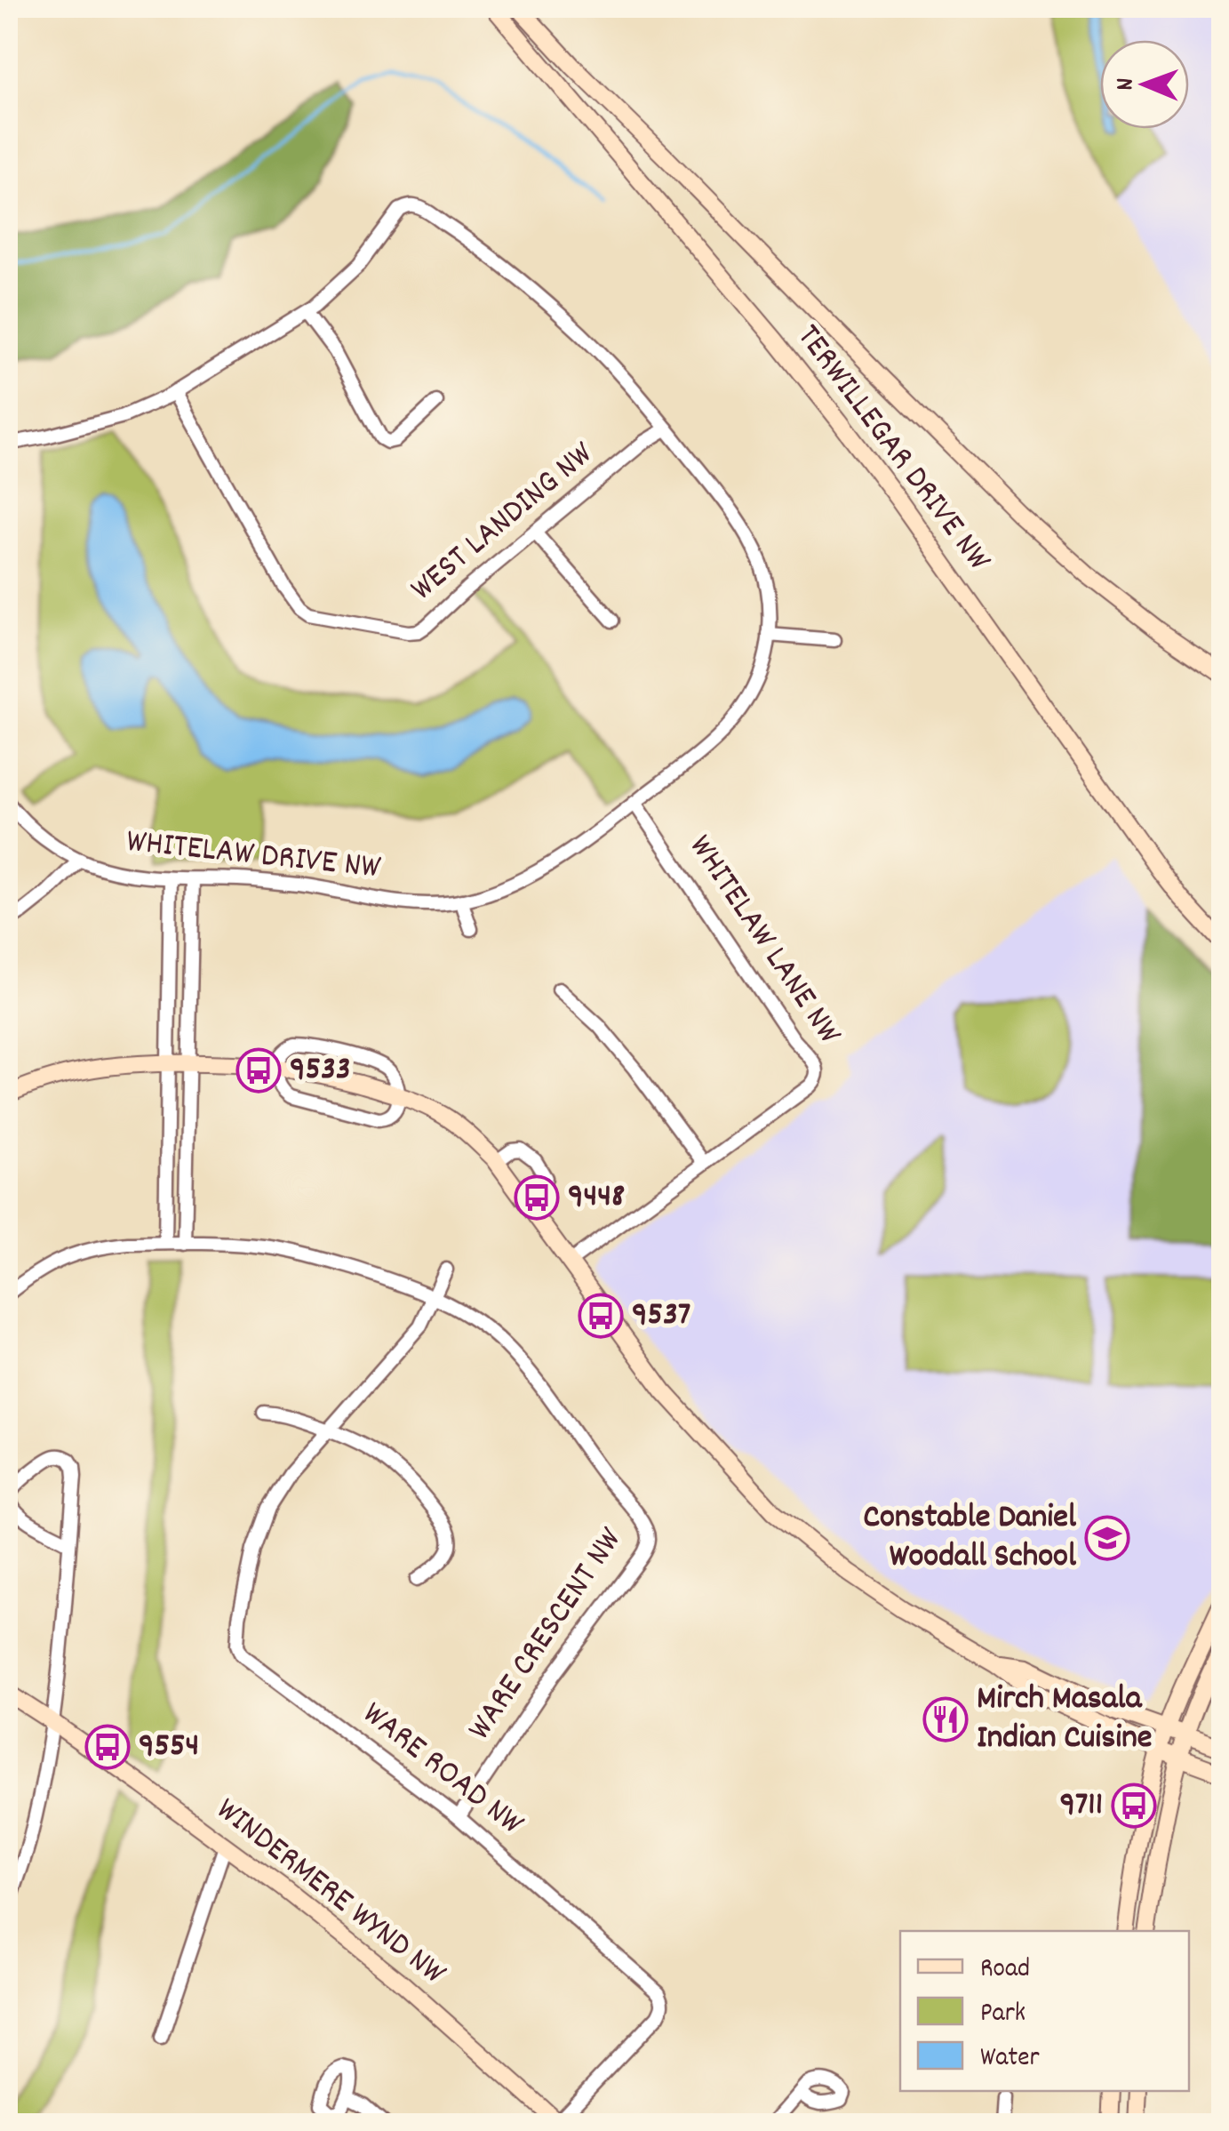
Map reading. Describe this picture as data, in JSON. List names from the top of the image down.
{
  "streets": {
    "street": [
      "TERWILLEGAR DRIVE NW",
      "WEST LANDING NW",
      "WHITELAW DRIVE NW",
      "WHITELAW LANE NW",
      "WARE CRESCENT NW",
      "WARE ROAD NW",
      "WINDERMERE WYND NW"
    ]
  },
  "crossings": [
    ["WEST LANDING NW", "WHITELAW DRIVE NW"],
    ["WHITELAW DRIVE NW", "WHITELAW LANE NW"],
    ["WARE CRESCENT NW", "WARE ROAD NW"],
    ["WARE ROAD NW", "WINDERMERE WYND NW"]
  ],
  "places": {
    "bus stop": [
      "9533",
      "9448",
      "9537",
      "9554",
      "9711"
    ],
    "school or university": ["Constable Daniel Woodall School"],
    "restaurant": ["Mirch Masala Indian Cuisine"]
  },
  "legend": ["Road", "Park", "Water"],
  "north": "left"
}
